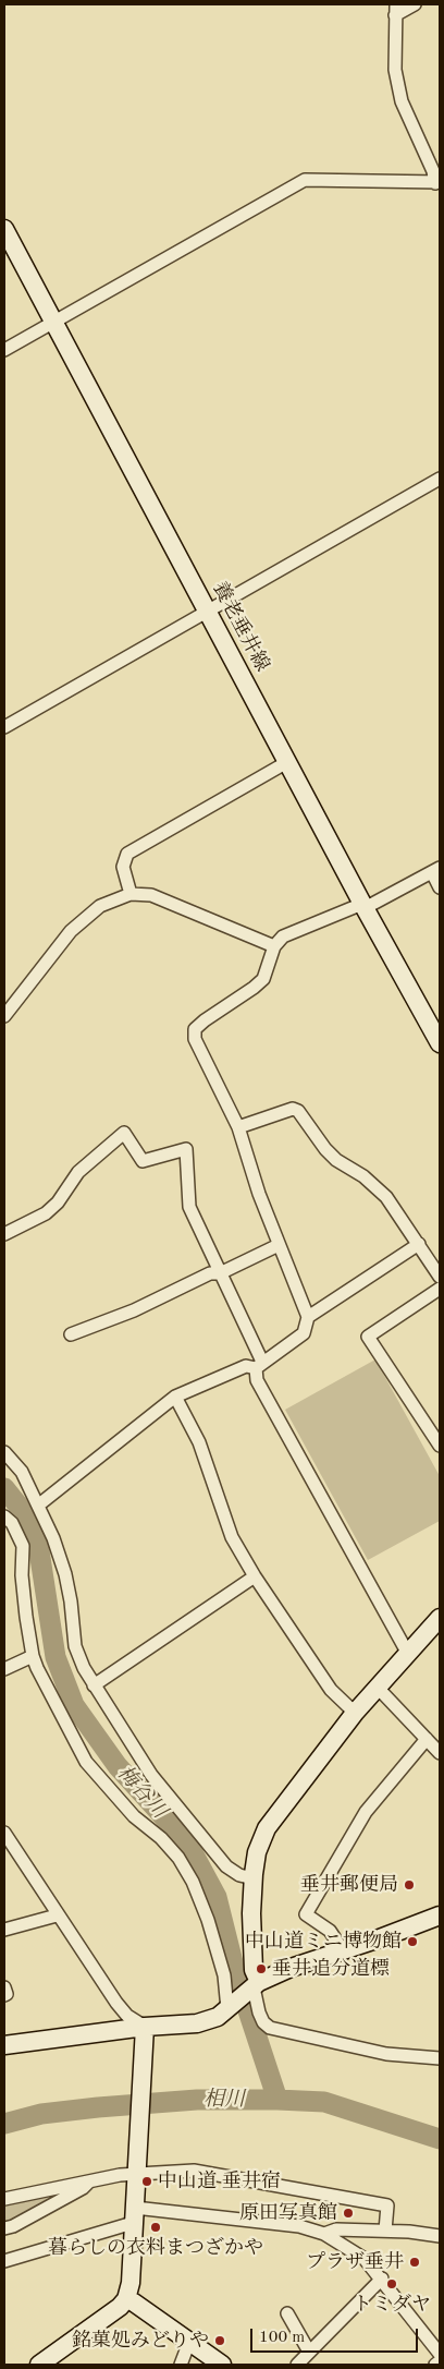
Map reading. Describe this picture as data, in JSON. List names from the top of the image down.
{
  "streets": {
    "main road": ["養老垂井線"]
  },
  "water": ["梅谷川", "相川"],
  "places": [
    "垂井郵便局",
    "中山道ミニ博物館",
    "垂井追分道標",
    "中山道 垂井宿",
    "原田写真館",
    "暮らしの衣料まつざかや",
    "プラザ垂井",
    "トミダヤ",
    "銘菓処みどりや"
  ],
  "scale_bar": "100 m"
}
